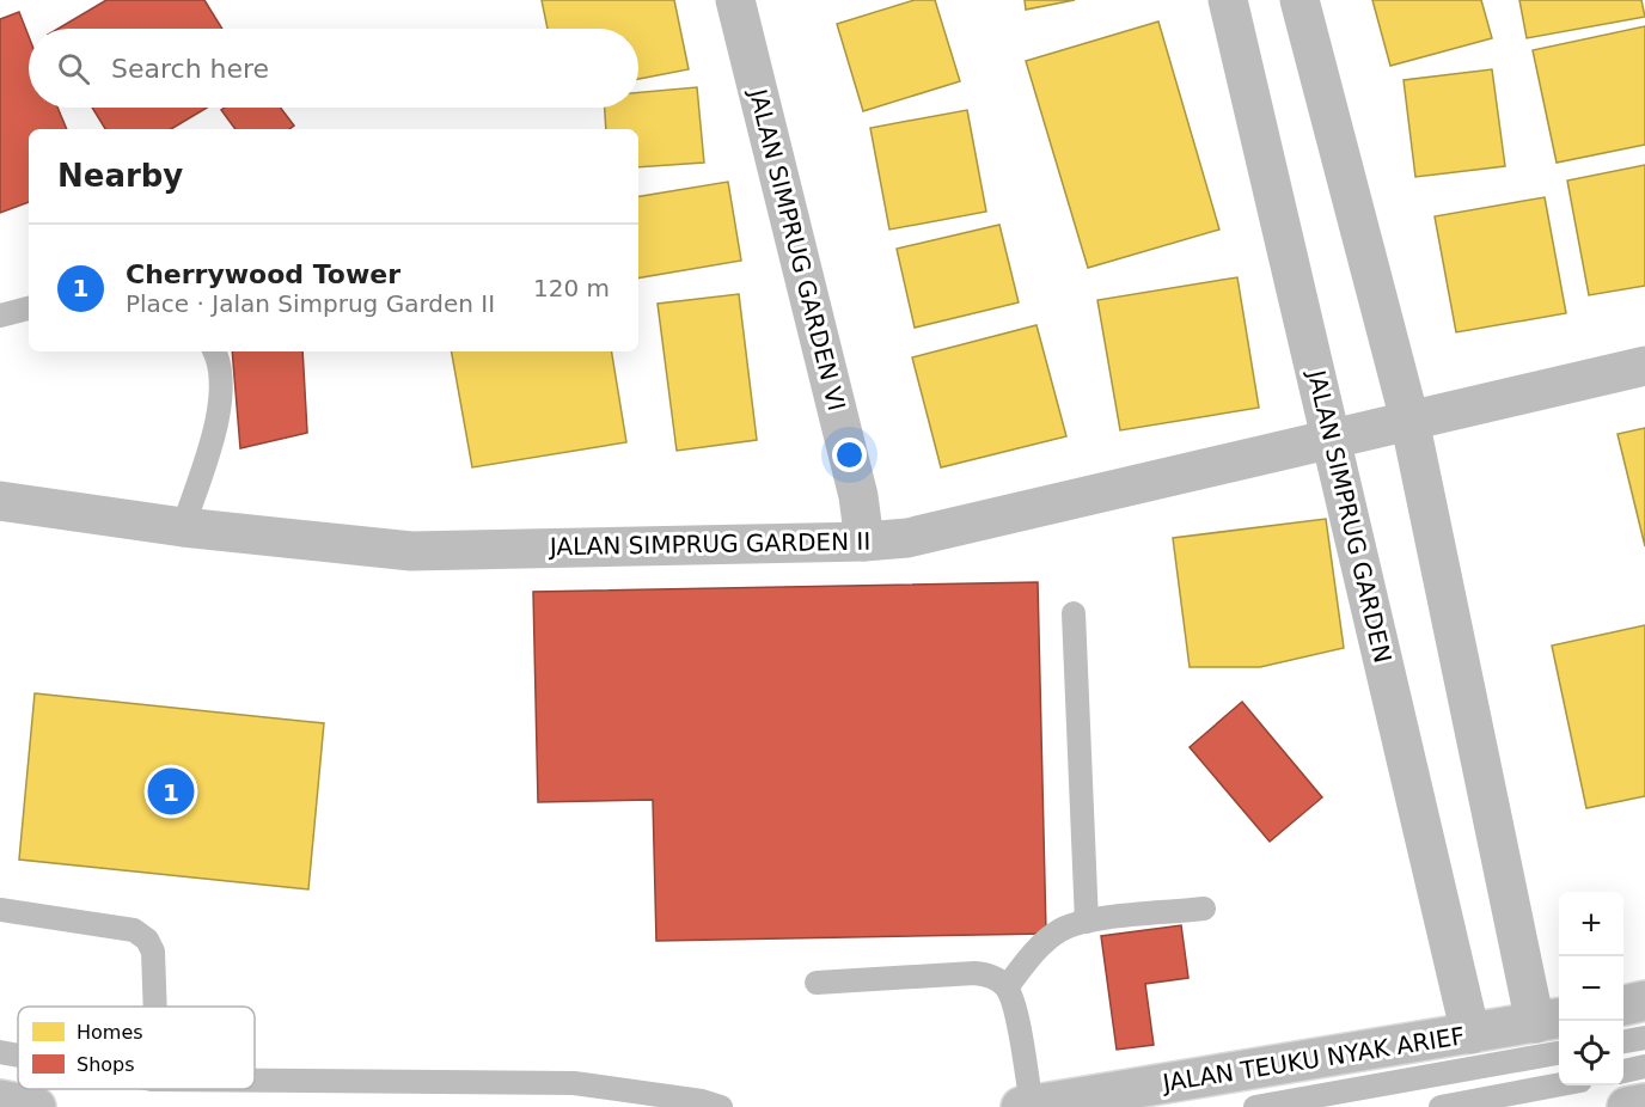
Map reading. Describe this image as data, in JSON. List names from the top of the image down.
{
  "streets": {
    "main road": [
      "JALAN SIMPRUG GARDEN VI",
      "JALAN SIMPRUG GARDEN",
      "JALAN SIMPRUG GARDEN II",
      "JALAN TEUKU NYAK ARIEF"
    ]
  },
  "crossings": [
    ["JALAN SIMPRUG GARDEN VI", "JALAN SIMPRUG GARDEN II"],
    ["JALAN SIMPRUG GARDEN", "JALAN SIMPRUG GARDEN II"],
    ["JALAN SIMPRUG GARDEN", "JALAN TEUKU NYAK ARIEF"]
  ],
  "legend": ["Homes", "Shops"],
  "page": {
    "search": "Search here",
    "heading": "Nearby",
    "list": [
      {
        "mark": "1",
        "name": "Cherrywood Tower",
        "note": "Place · Jalan Simprug Garden II",
        "value": "120 m"
      }
    ],
    "pins": "1",
    "map_buttons": ["+", "−"]
  }
}
